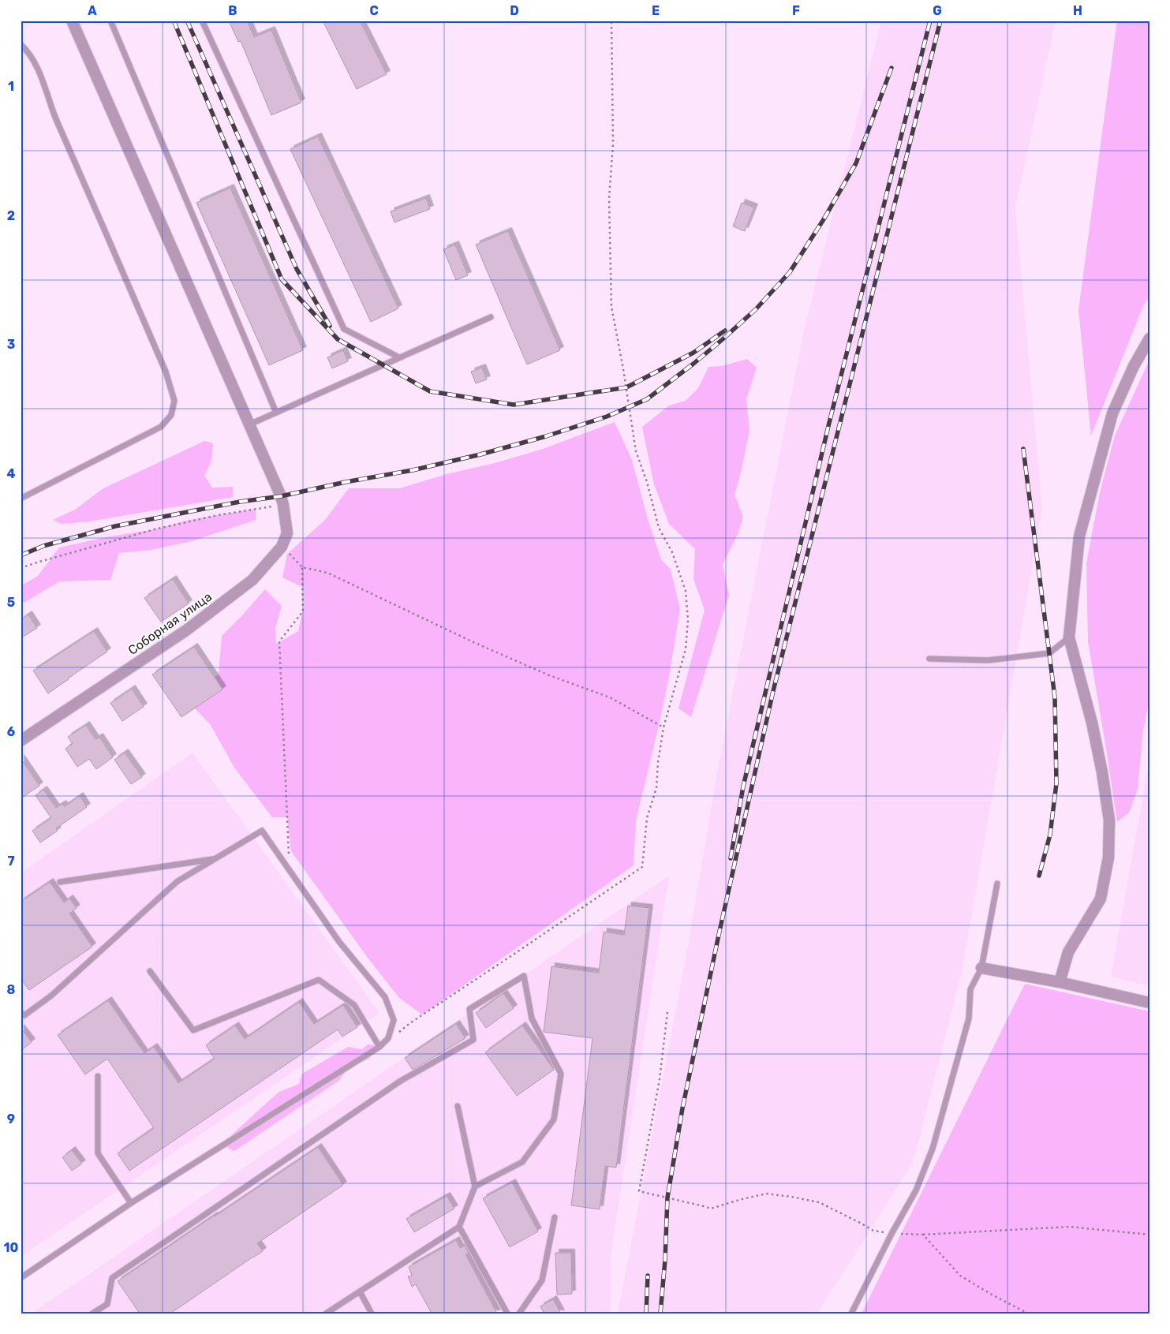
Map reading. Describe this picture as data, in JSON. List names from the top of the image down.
{
  "streets": {
    "street": ["Соборная улица"]
  },
  "grid": {
    "columns": [
      "A",
      "B",
      "C",
      "D",
      "E",
      "F",
      "G",
      "H"
    ],
    "rows": [
      "1",
      "2",
      "3",
      "4",
      "5",
      "6",
      "7",
      "8",
      "9",
      "10"
    ]
  }
}
